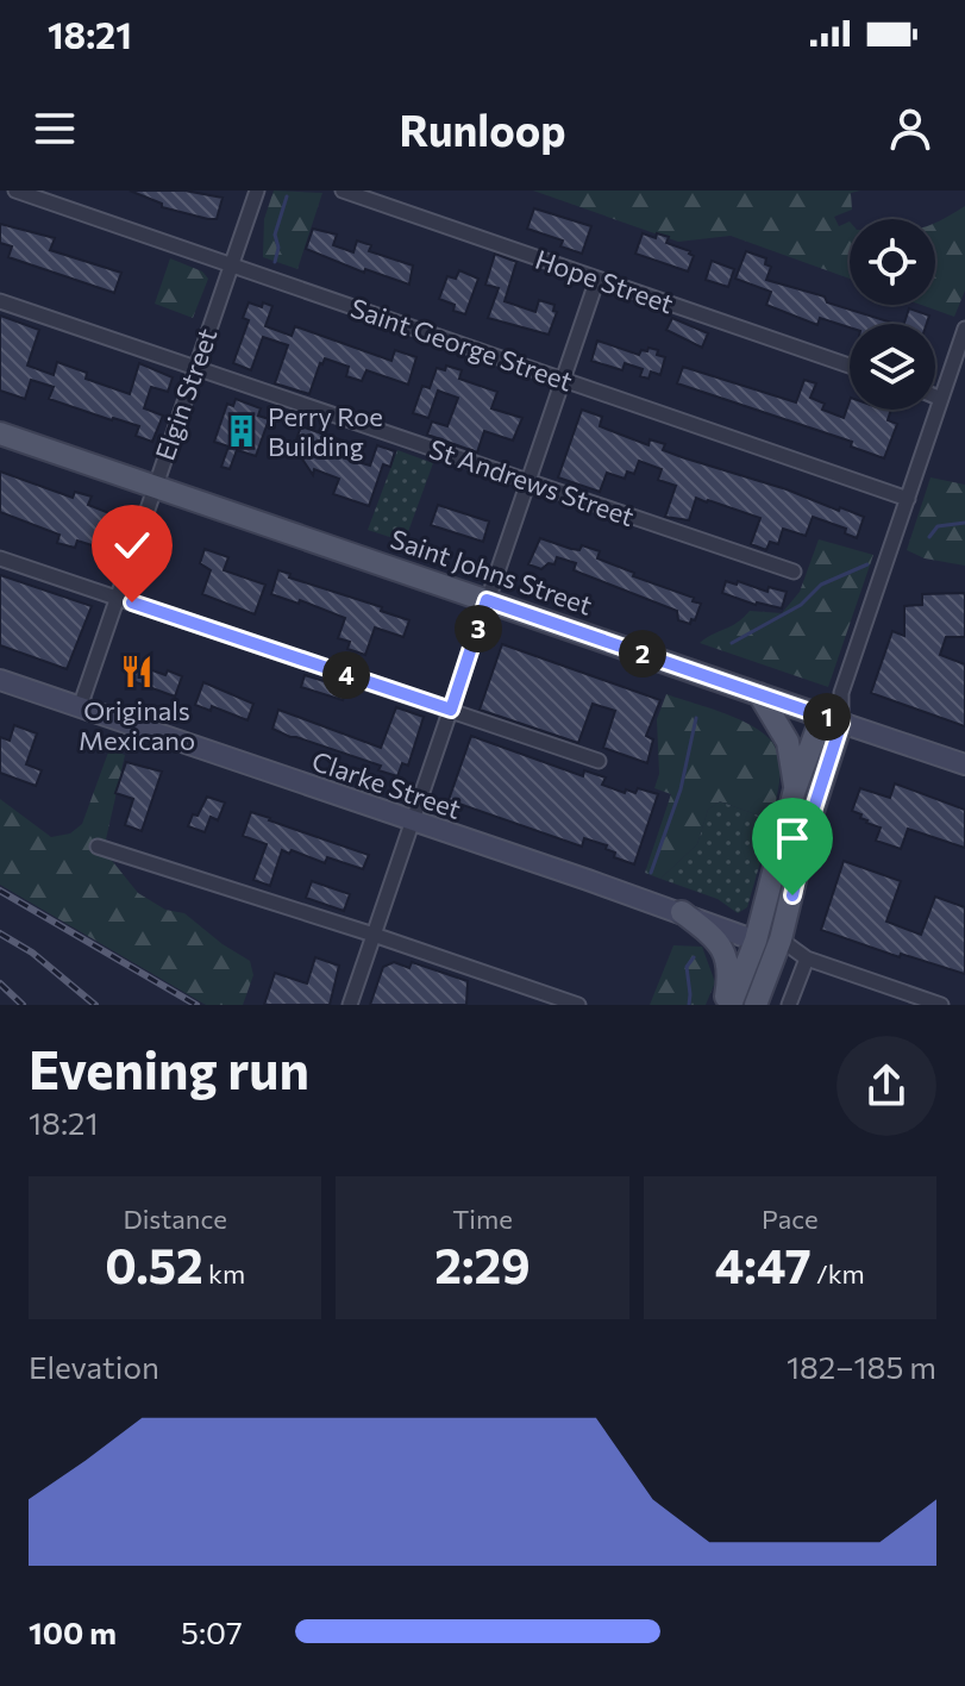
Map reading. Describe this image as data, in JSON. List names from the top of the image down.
{
  "streets": {
    "main road": ["Saint Johns Street", "Clarke Street"],
    "street": [
      "Hope Street",
      "Saint George Street",
      "Elgin Street",
      "St Andrews Street"
    ]
  },
  "crossings": [
    ["Saint George Street", "Elgin Street"],
    ["Elgin Street", "St Andrews Street"],
    ["Elgin Street", "Saint Johns Street"],
    ["Elgin Street", "Clarke Street"]
  ],
  "places": {
    "building": ["Perry Roe Building"],
    "restaurant": ["Originals Mexicano"]
  },
  "page": {
    "status": "18:21",
    "header": "Runloop",
    "pins": [
      "3",
      "2",
      "4",
      "1"
    ],
    "heading": ["Evening run", "18:21"],
    "stats": [
      ["Distance", "0.52 km"],
      ["Time", "2:29"],
      ["Pace", "4:47 /km"]
    ],
    "chart": ["Elevation", "182–185 m"],
    "list": [
      {
        "name": "100 m",
        "note": "5:07"
      }
    ]
  }
}
